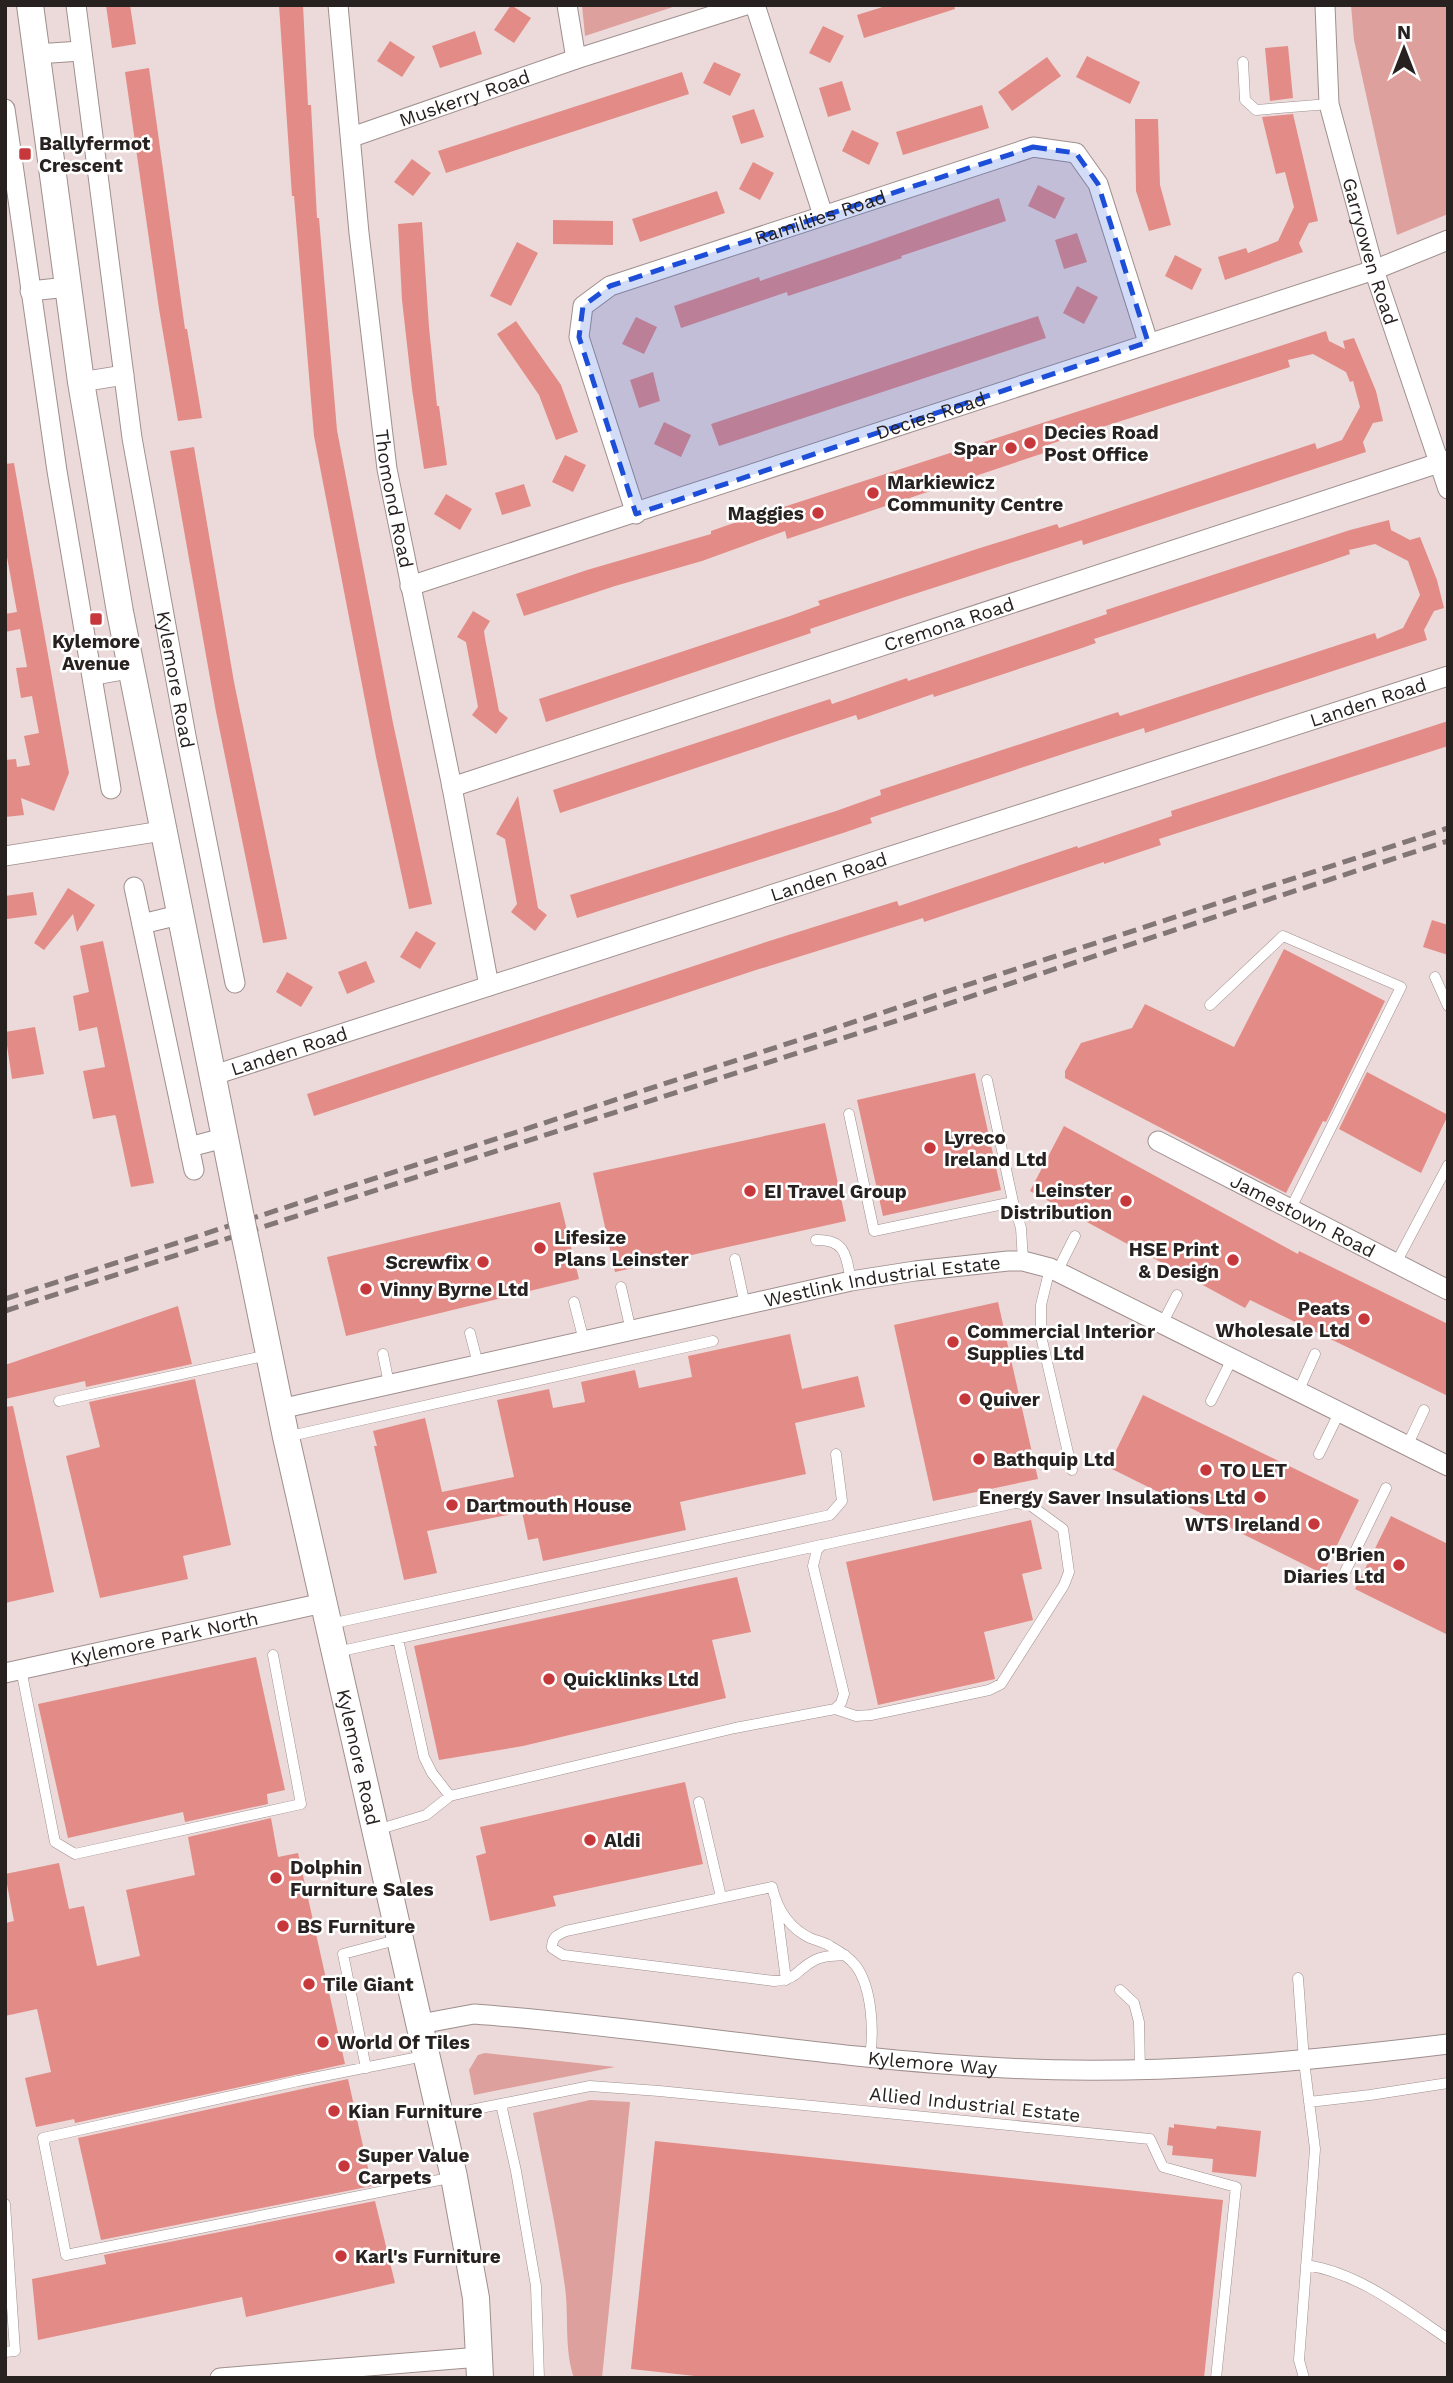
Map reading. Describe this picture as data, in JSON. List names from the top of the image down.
{
  "streets": {
    "main road": ["Kylemore Road"],
    "street": [
      "Muskerry Road",
      "Ramillies Road",
      "Garryowen Road",
      "Decies Road",
      "Thomond Road",
      "Cremona Road",
      "Landen Road",
      "Jamestown Road",
      "Westlink Industrial Estate",
      "Kylemore Park North",
      "Kylemore Way"
    ],
    "lane": ["Allied Industrial Estate"]
  },
  "crossings": [
    ["Muskerry Road", "Thomond Road"],
    ["Ramillies Road", "Decies Road"],
    ["Garryowen Road", "Decies Road"],
    ["Garryowen Road", "Cremona Road"],
    ["Decies Road", "Thomond Road"],
    ["Thomond Road", "Cremona Road"],
    ["Thomond Road", "Landen Road"],
    ["Kylemore Road", "Landen Road"],
    ["Kylemore Road", "Westlink Industrial Estate"],
    ["Kylemore Road", "Kylemore Park North"],
    ["Kylemore Road", "Kylemore Way"],
    ["Kylemore Road", "Allied Industrial Estate"]
  ],
  "places": {
    "transit": ["Ballyfermot Crescent", "Kylemore Avenue"],
    "other": [
      "Decies Road Post Office",
      "Spar",
      "Markiewicz Community Centre",
      "Maggies",
      "Lyreco Ireland Ltd",
      "EI Travel Group",
      "Leinster Distribution",
      "Lifesize Plans Leinster",
      "HSE Print & Design",
      "Screwfix",
      "Vinny Byrne Ltd",
      "Peats Wholesale Ltd",
      "Commercial Interior Supplies Ltd",
      "Quiver",
      "Bathquip Ltd",
      "TO LET",
      "Energy Saver Insulations Ltd",
      "Dartmouth House",
      "WTS Ireland",
      "O'Brien Diaries Ltd",
      "Quicklinks Ltd",
      "Aldi",
      "Dolphin Furniture Sales",
      "BS Furniture",
      "Tile Giant",
      "World Of Tiles",
      "Kian Furniture",
      "Super Value Carpets",
      "Karl's Furniture"
    ]
  },
  "north": "top"
}
